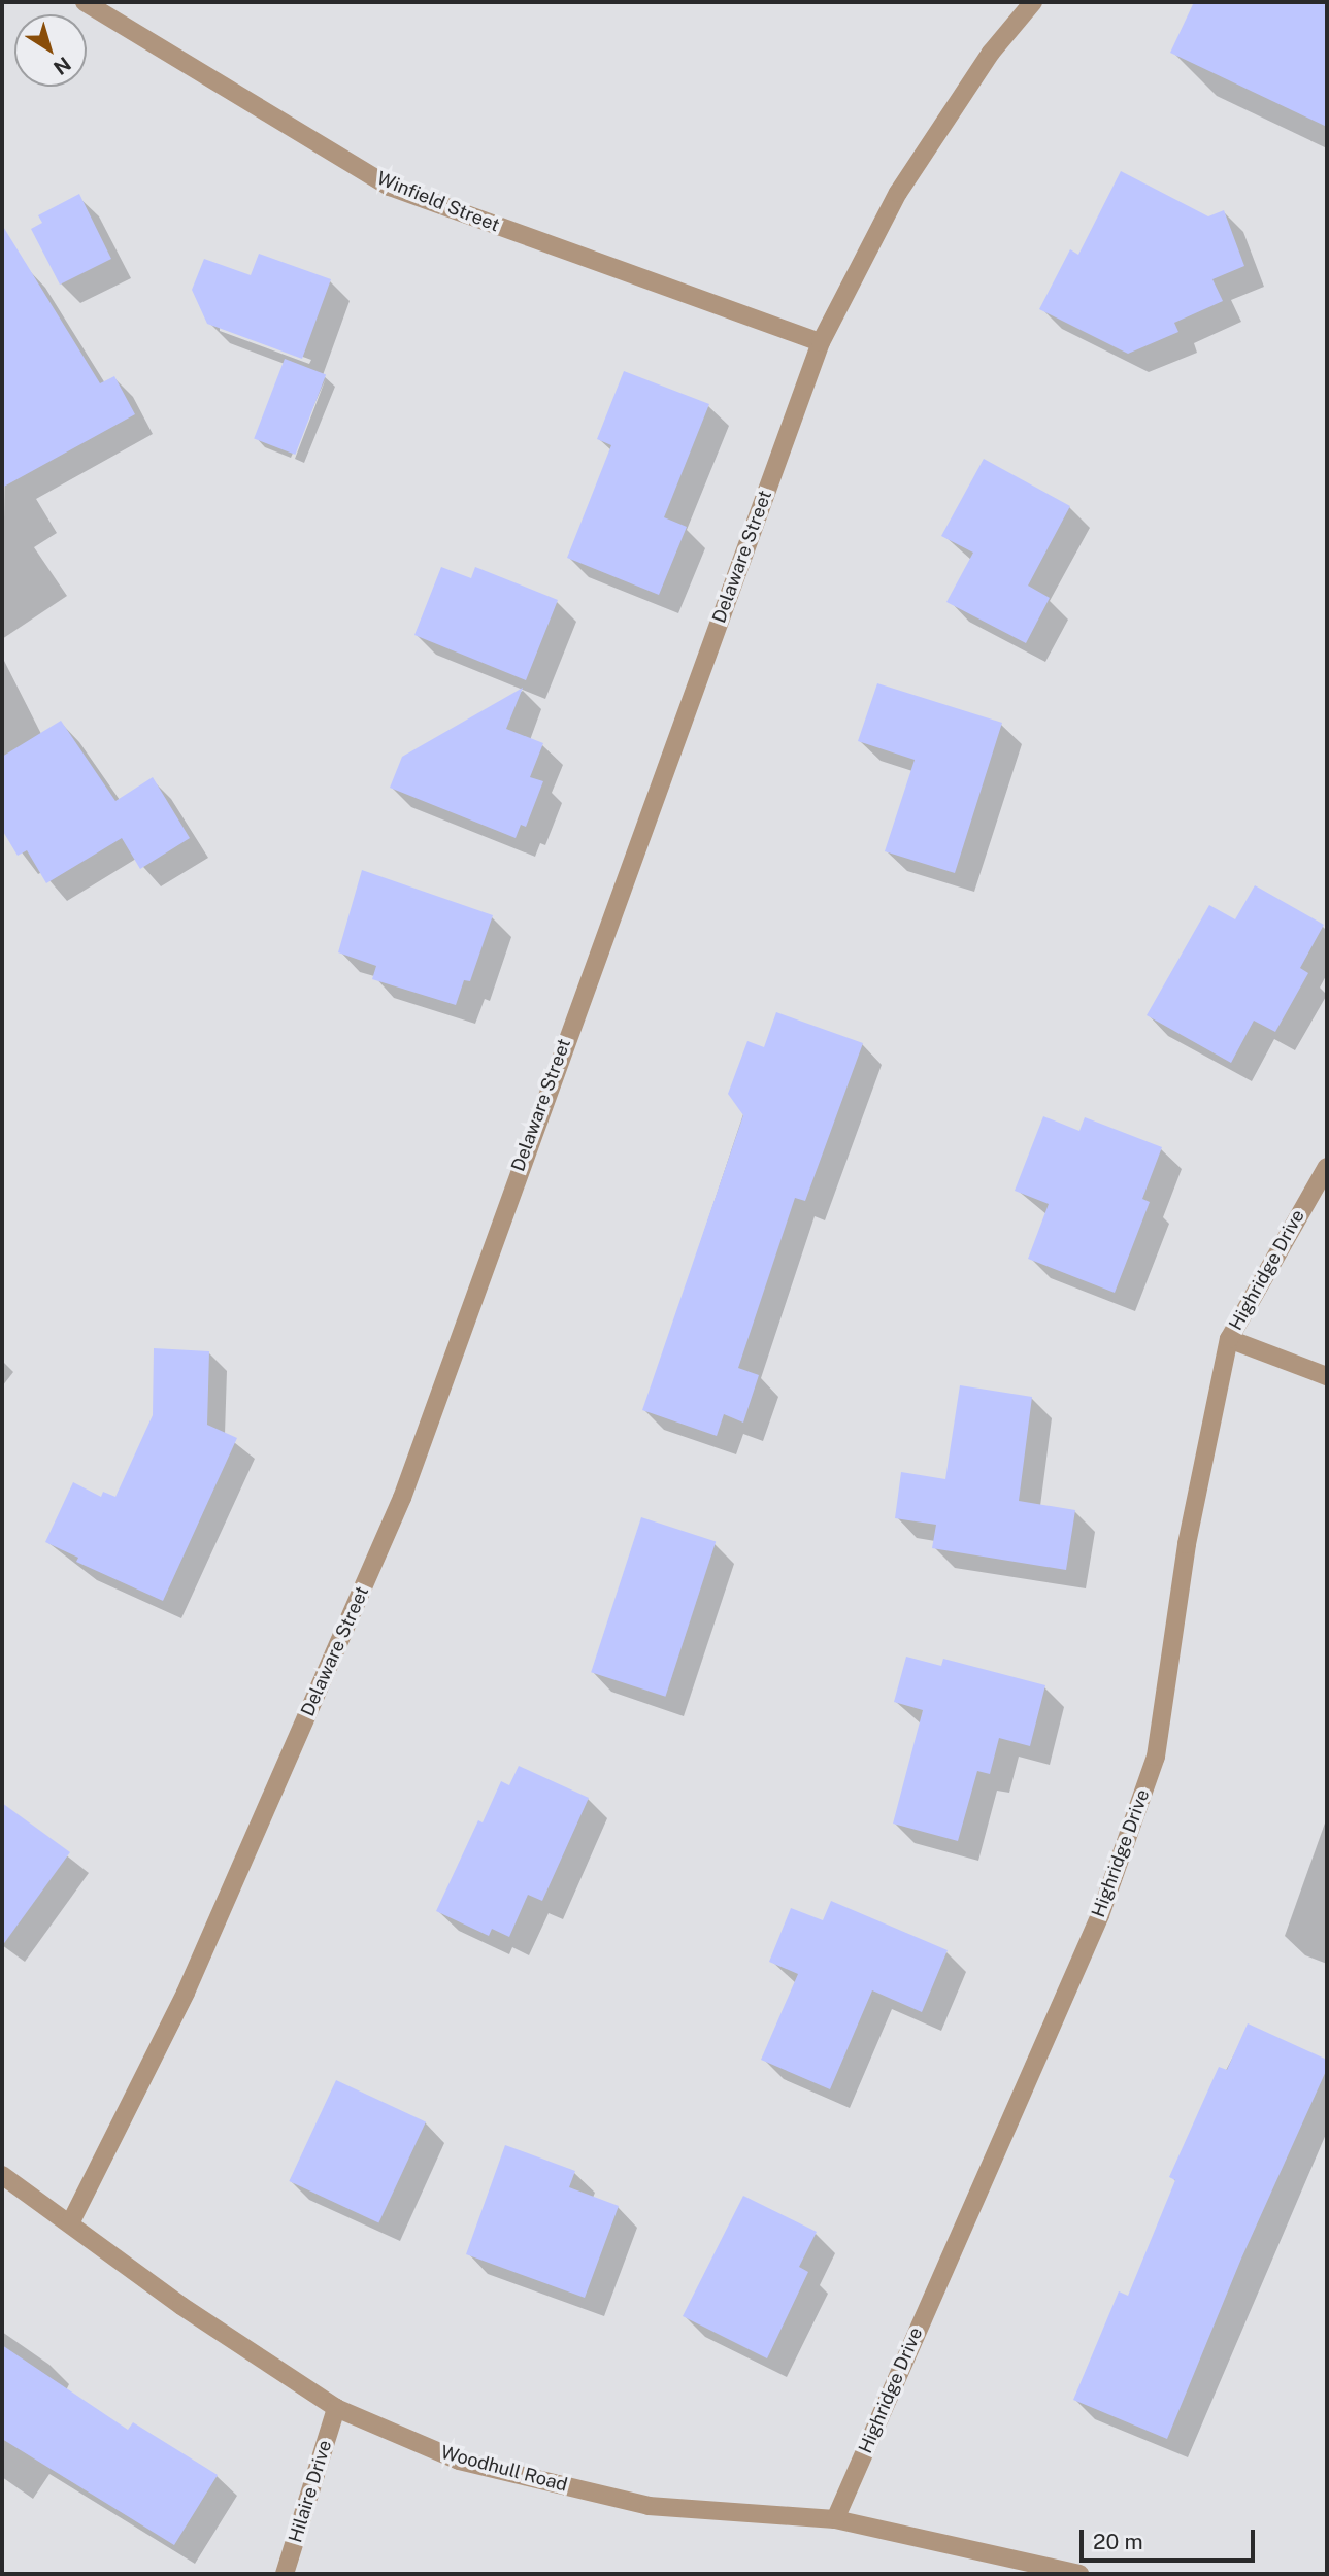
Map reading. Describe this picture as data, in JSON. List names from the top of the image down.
{
  "streets": {
    "street": [
      "Winfield Street",
      "Delaware Street",
      "Highridge Drive",
      "Woodhull Road",
      "Hilaire Drive"
    ]
  },
  "crossings": [
    ["Winfield Street", "Delaware Street"],
    ["Delaware Street", "Woodhull Road"],
    ["Highridge Drive", "Woodhull Road"],
    ["Woodhull Road", "Hilaire Drive"]
  ],
  "scale_bar": "20 m",
  "north": "bottom right"
}
